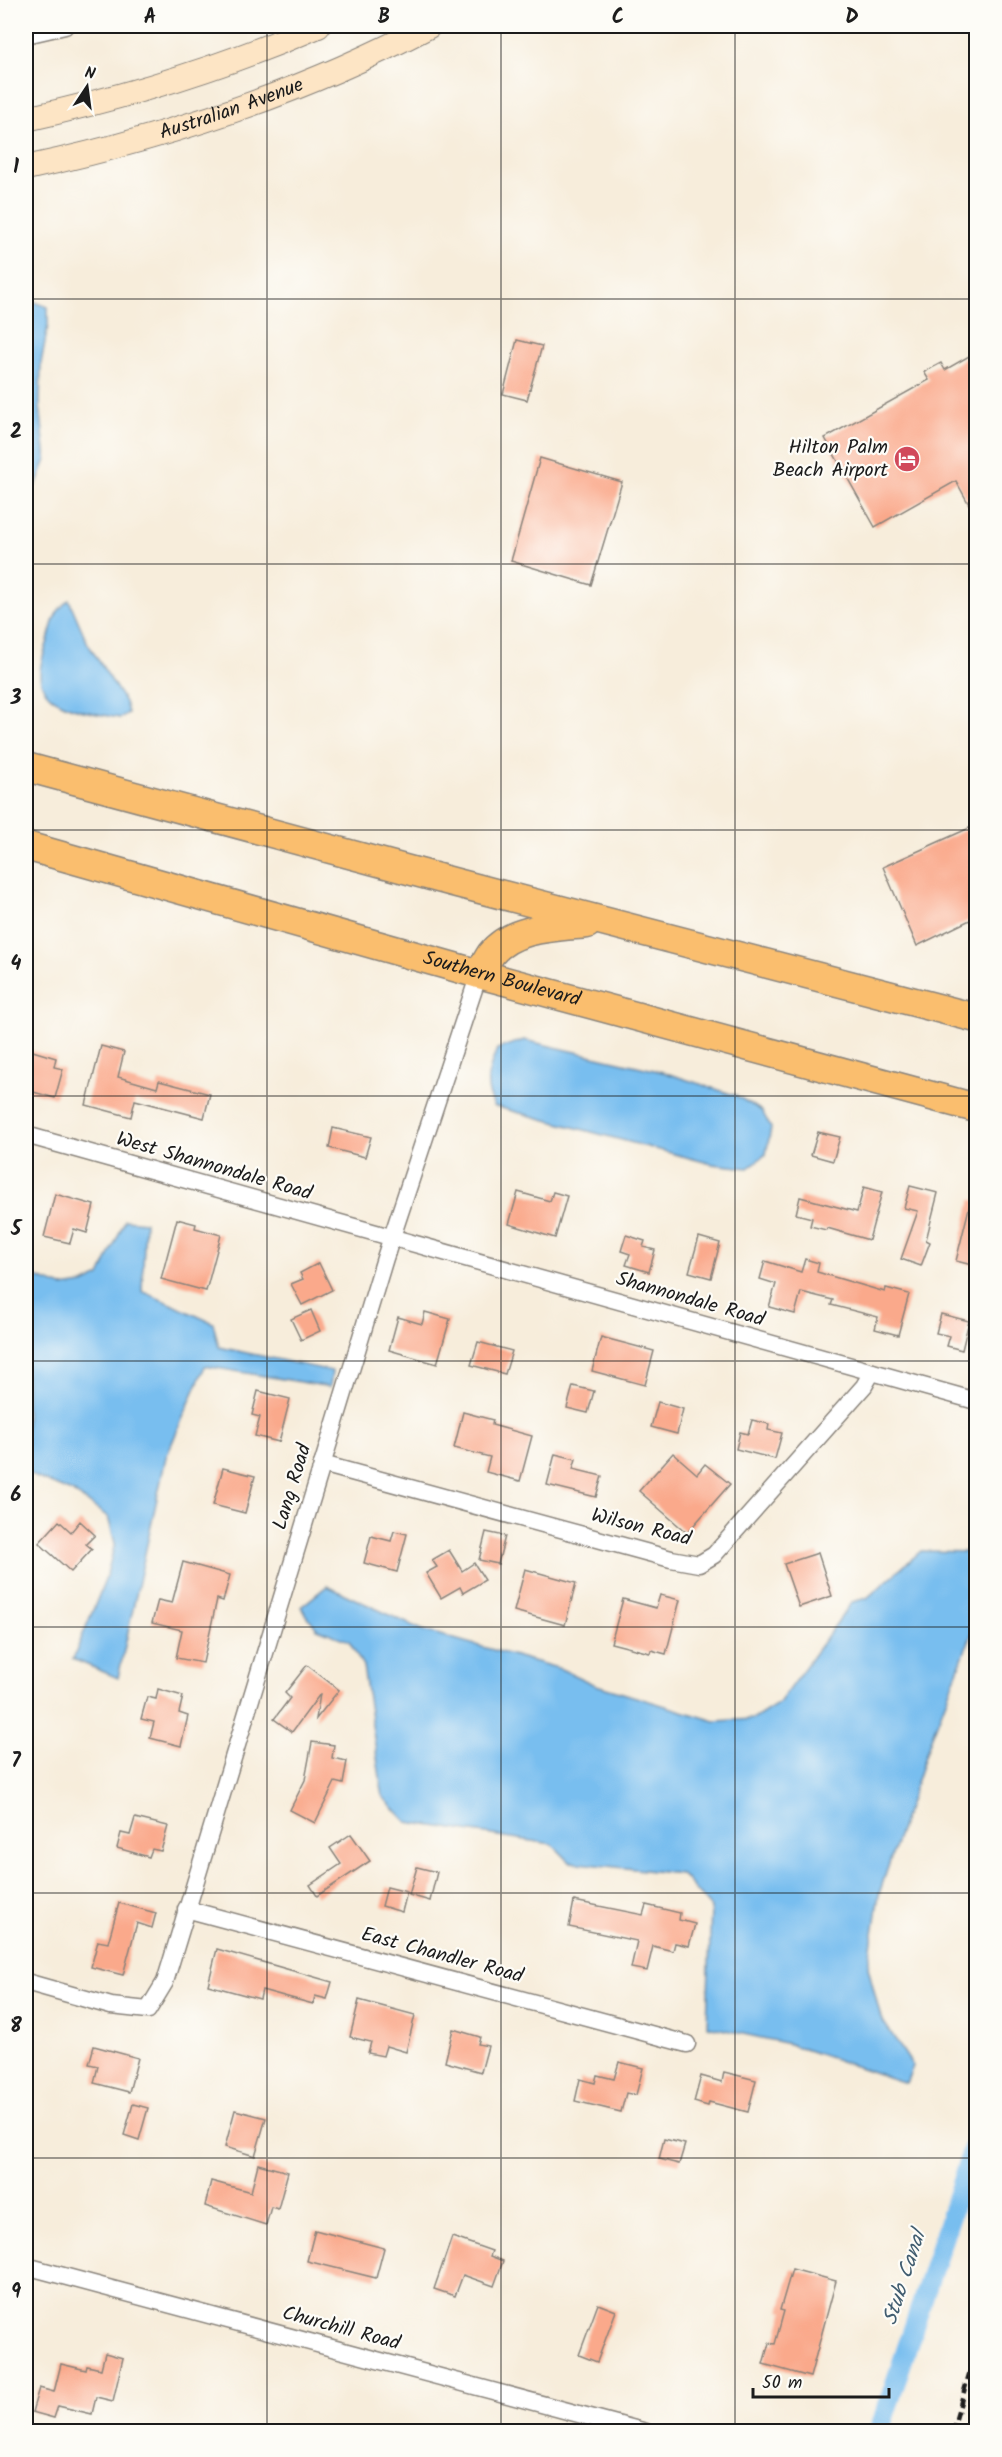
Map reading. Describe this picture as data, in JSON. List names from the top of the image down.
{
  "streets": {
    "highway": ["Southern Boulevard"],
    "main road": ["Australian Avenue"],
    "street": [
      "West Shannondale Road",
      "Shannondale Road",
      "Lang Road",
      "Wilson Road",
      "East Chandler Road",
      "Churchill Road"
    ]
  },
  "crossings": [
    ["Southern Boulevard", "Lang Road"],
    ["West Shannondale Road", "Shannondale Road"],
    ["West Shannondale Road", "Lang Road"],
    ["Shannondale Road", "Lang Road"],
    ["Shannondale Road", "Wilson Road"],
    ["Lang Road", "Wilson Road"],
    ["Lang Road", "East Chandler Road"]
  ],
  "water": ["Stub Canal"],
  "places": {
    "hotel": ["Hilton Palm Beach Airport"]
  },
  "scale_bar": "50 m",
  "north": "top",
  "grid": {
    "columns": [
      "A",
      "B",
      "C",
      "D"
    ],
    "rows": [
      "1",
      "2",
      "3",
      "4",
      "5",
      "6",
      "7",
      "8",
      "9"
    ]
  }
}
